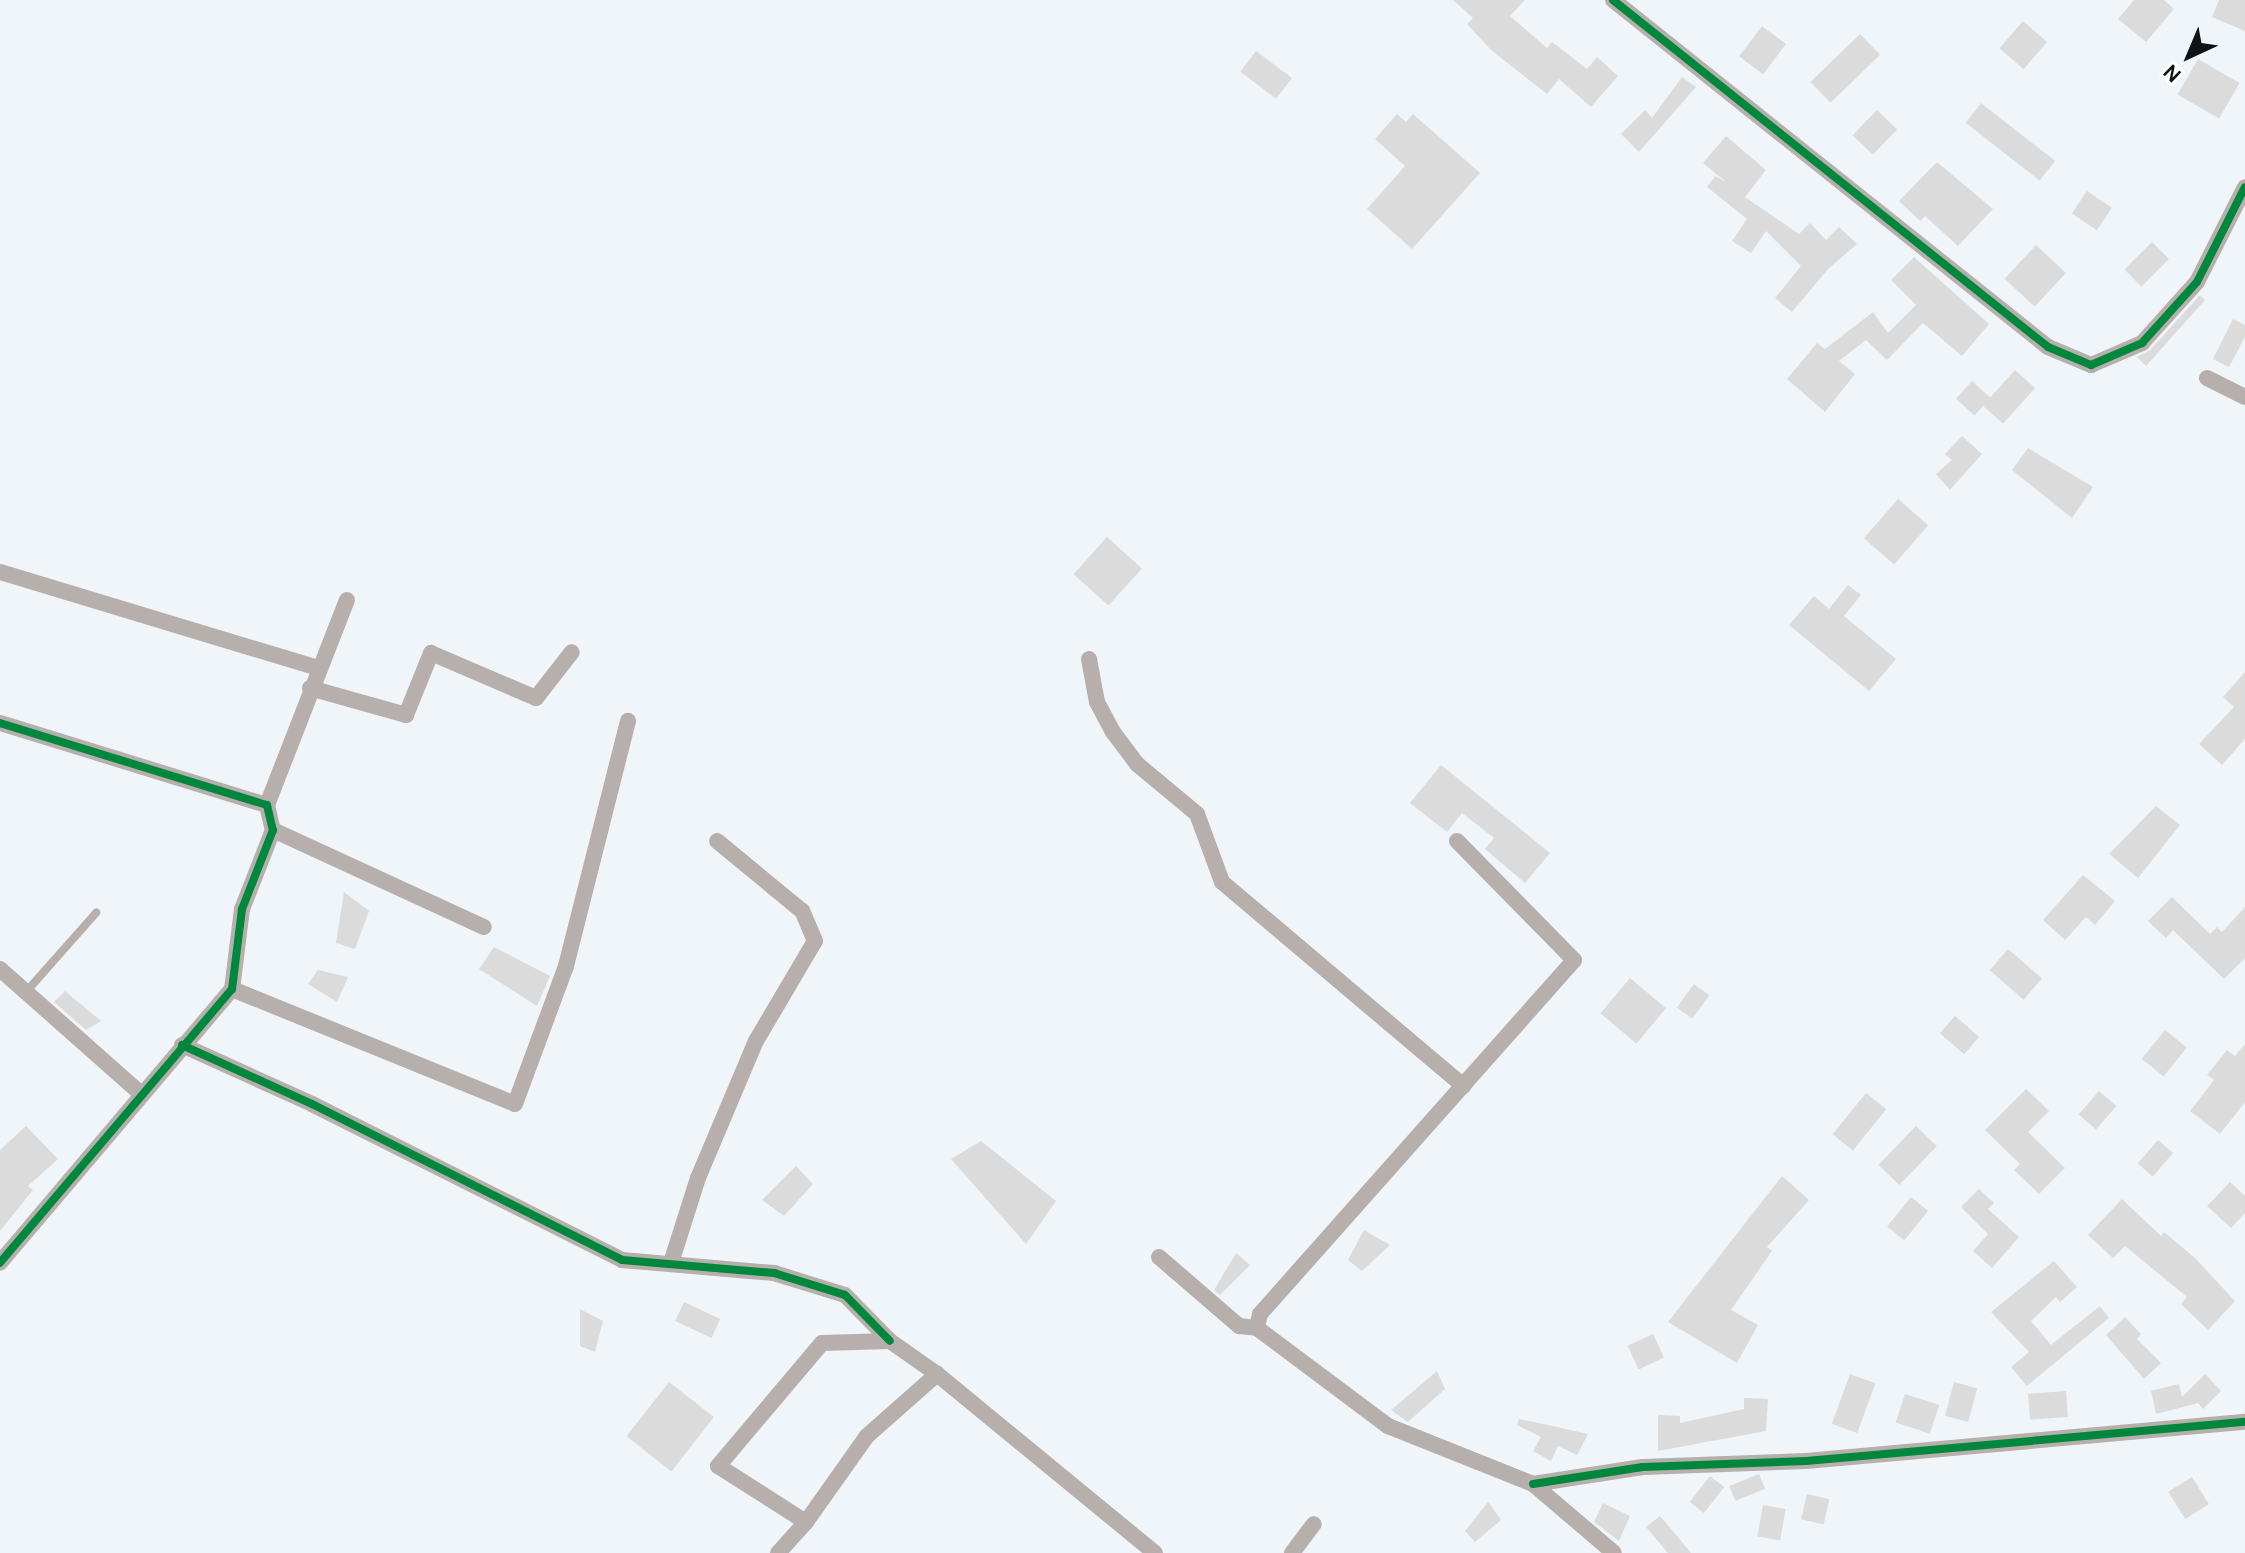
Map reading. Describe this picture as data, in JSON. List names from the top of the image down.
{
  "north": "bottom left"
}
